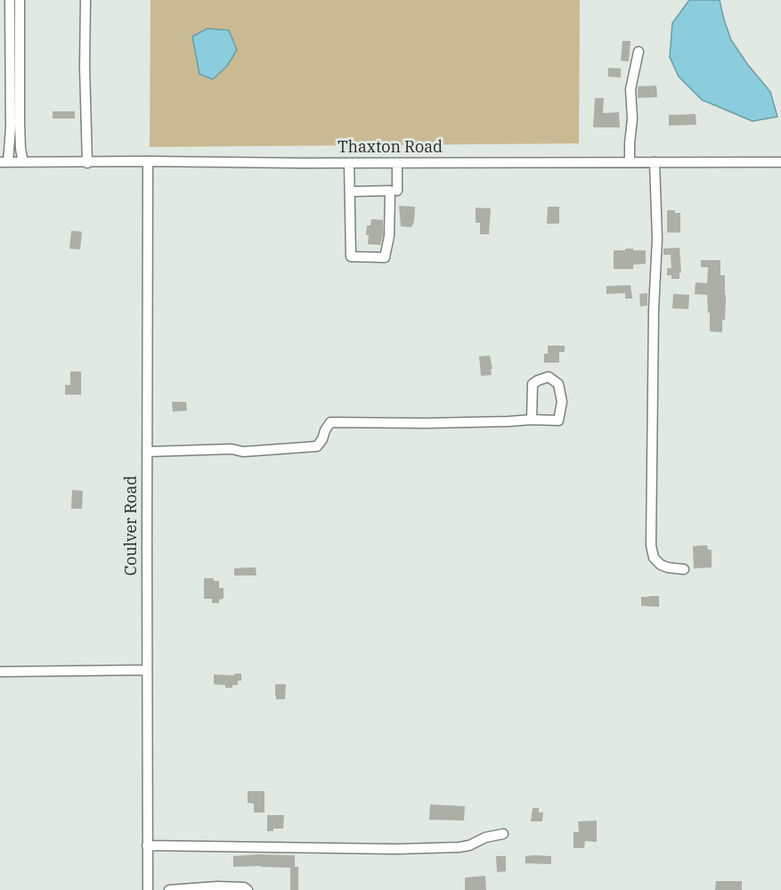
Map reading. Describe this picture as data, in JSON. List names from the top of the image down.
{
  "streets": {
    "street": ["Thaxton Road", "Coulver Road"]
  },
  "crossings": [
    ["Thaxton Road", "Coulver Road"]
  ]
}
